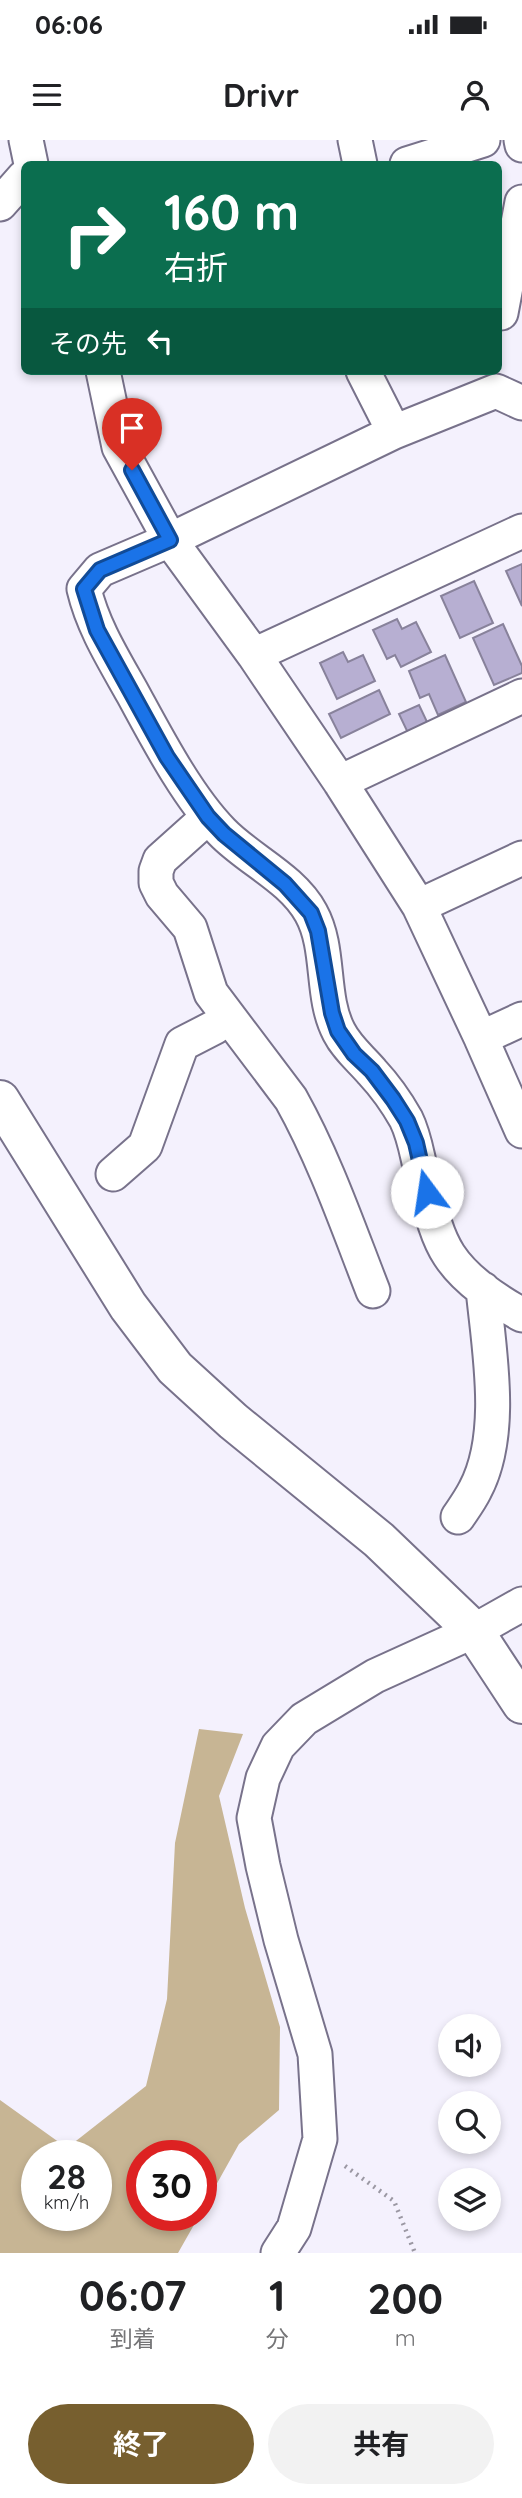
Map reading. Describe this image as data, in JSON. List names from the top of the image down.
{
  "page": {
    "status": "06:06",
    "header": "Drivr",
    "turn": ["160 m", "右折"],
    "then": "その先",
    "speed": "28 km/h",
    "limit": "30",
    "eta": [
      "06:07",
      "到着",
      "1",
      "分",
      "200",
      "m"
    ],
    "buttons": ["終了", "共有"]
  }
}
